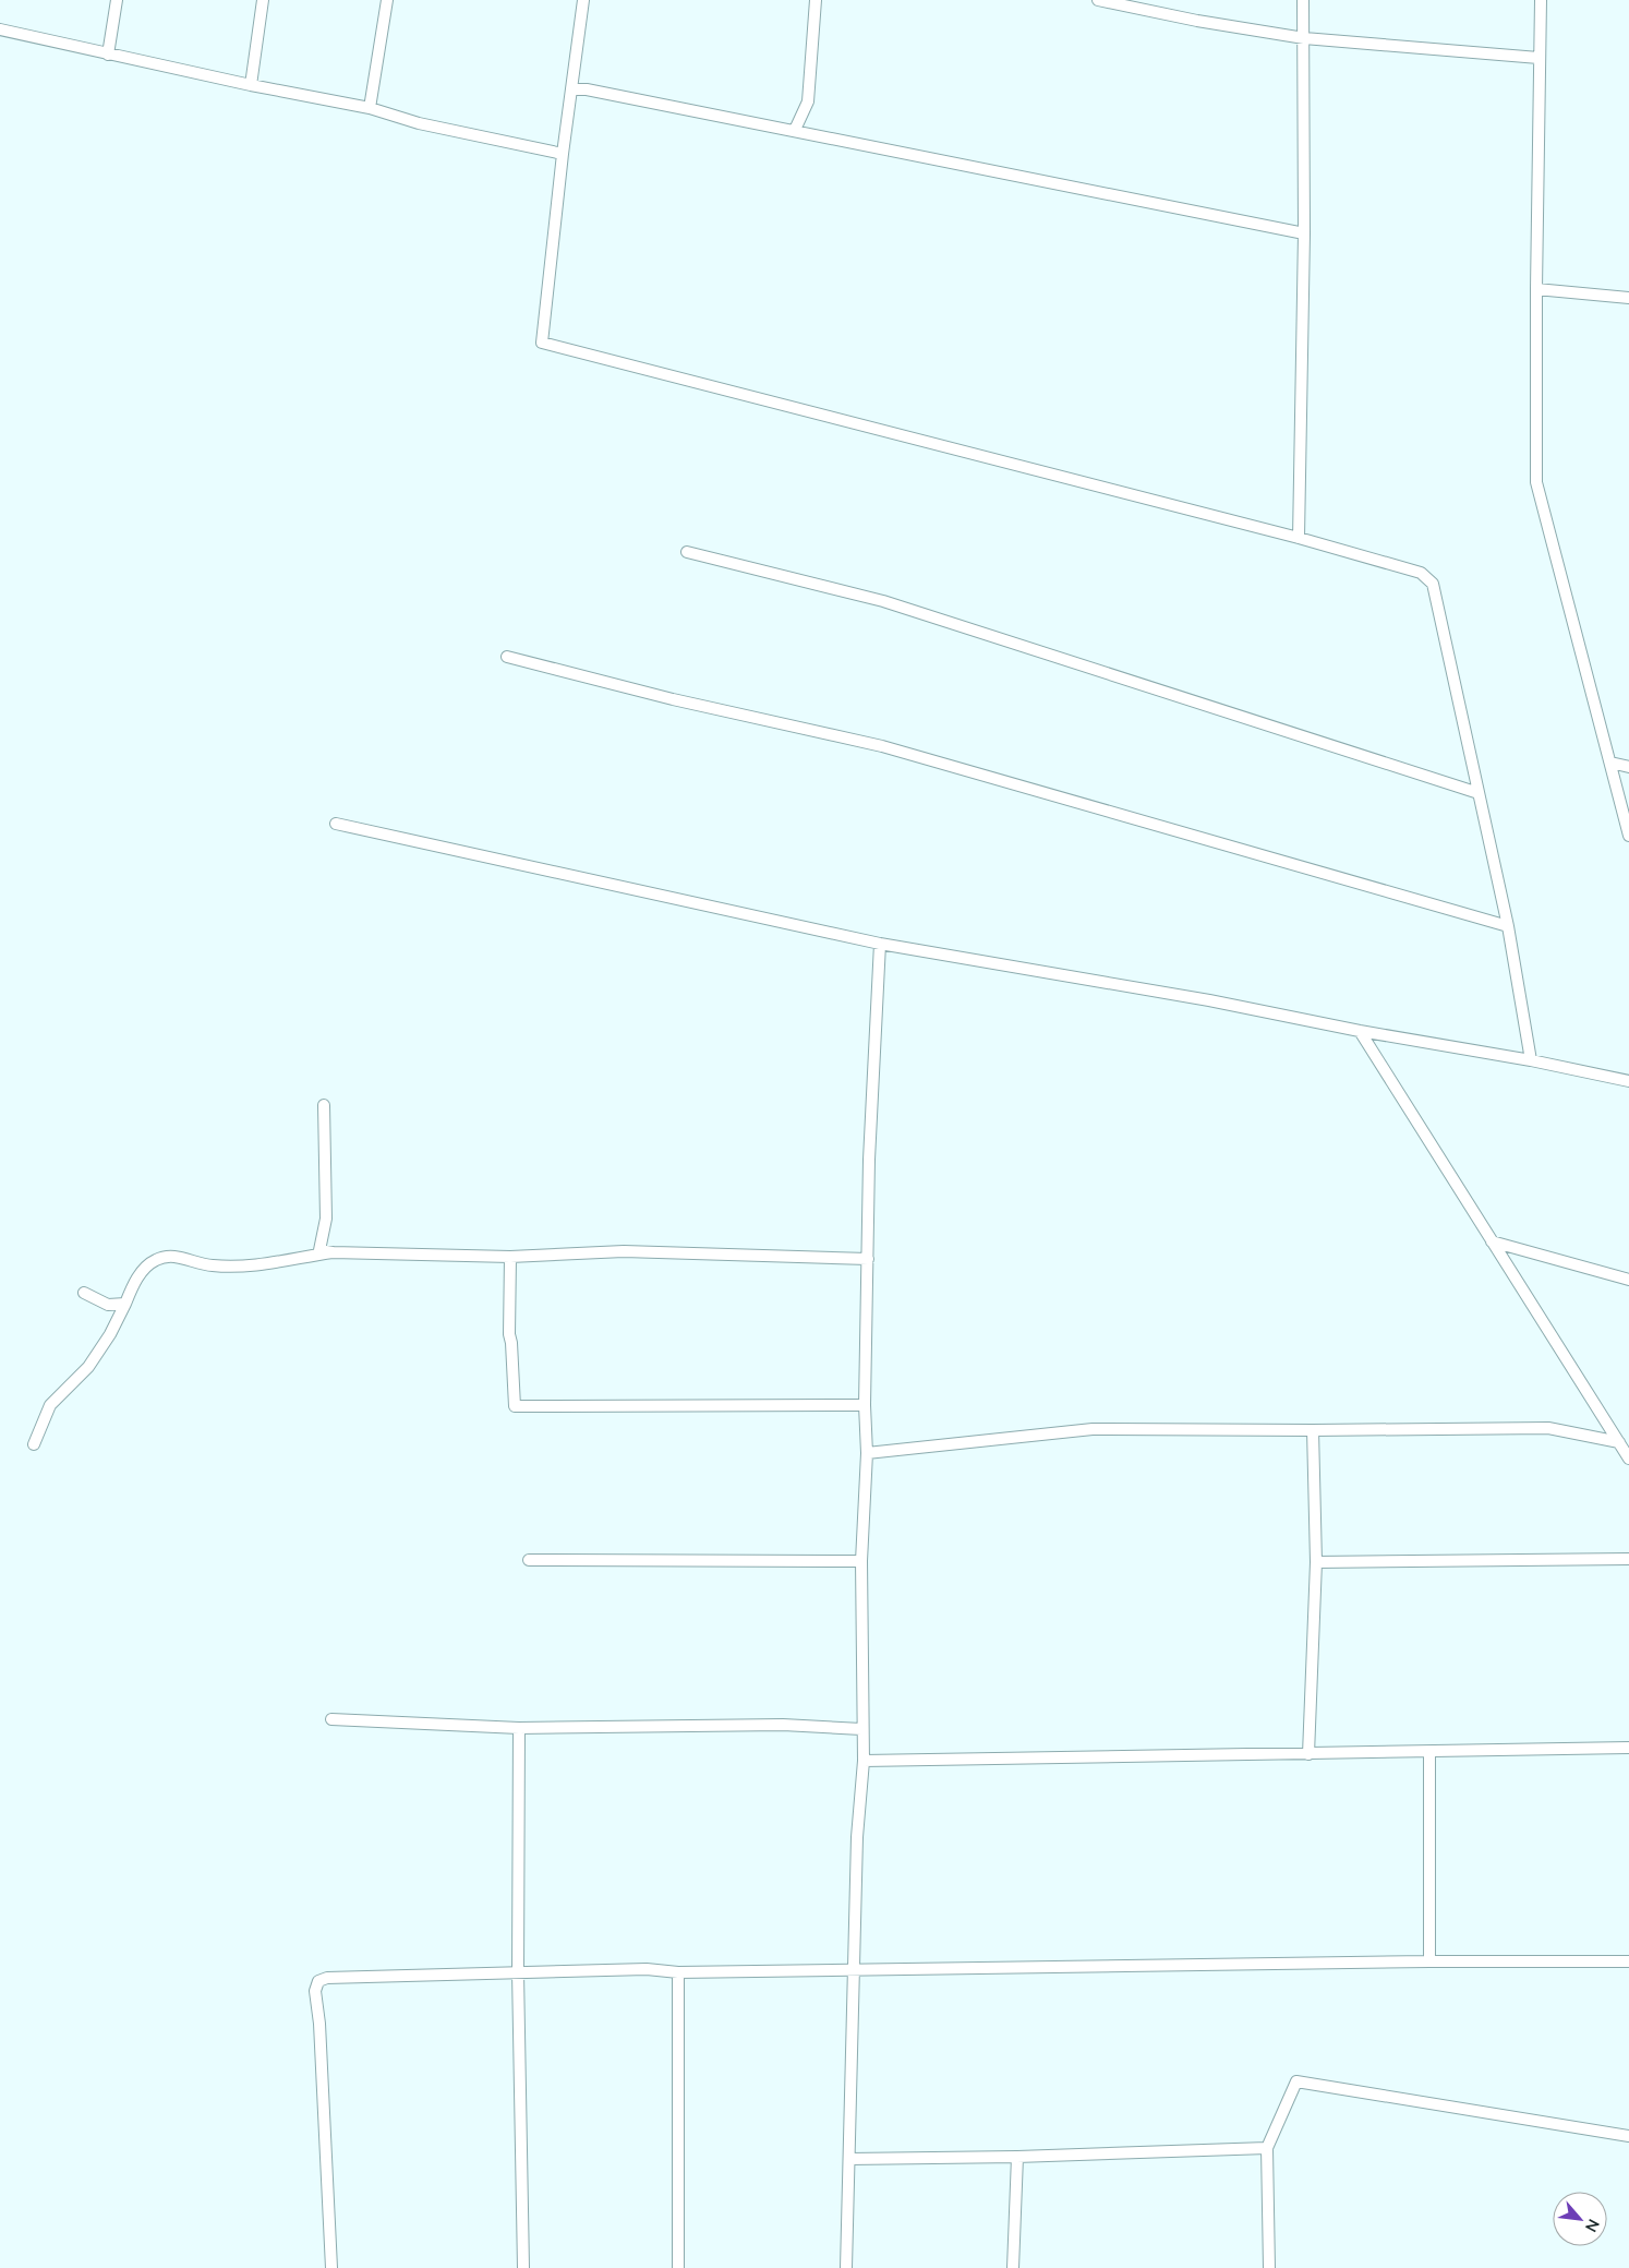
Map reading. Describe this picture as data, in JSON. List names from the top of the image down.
{
  "north": "bottom right"
}
